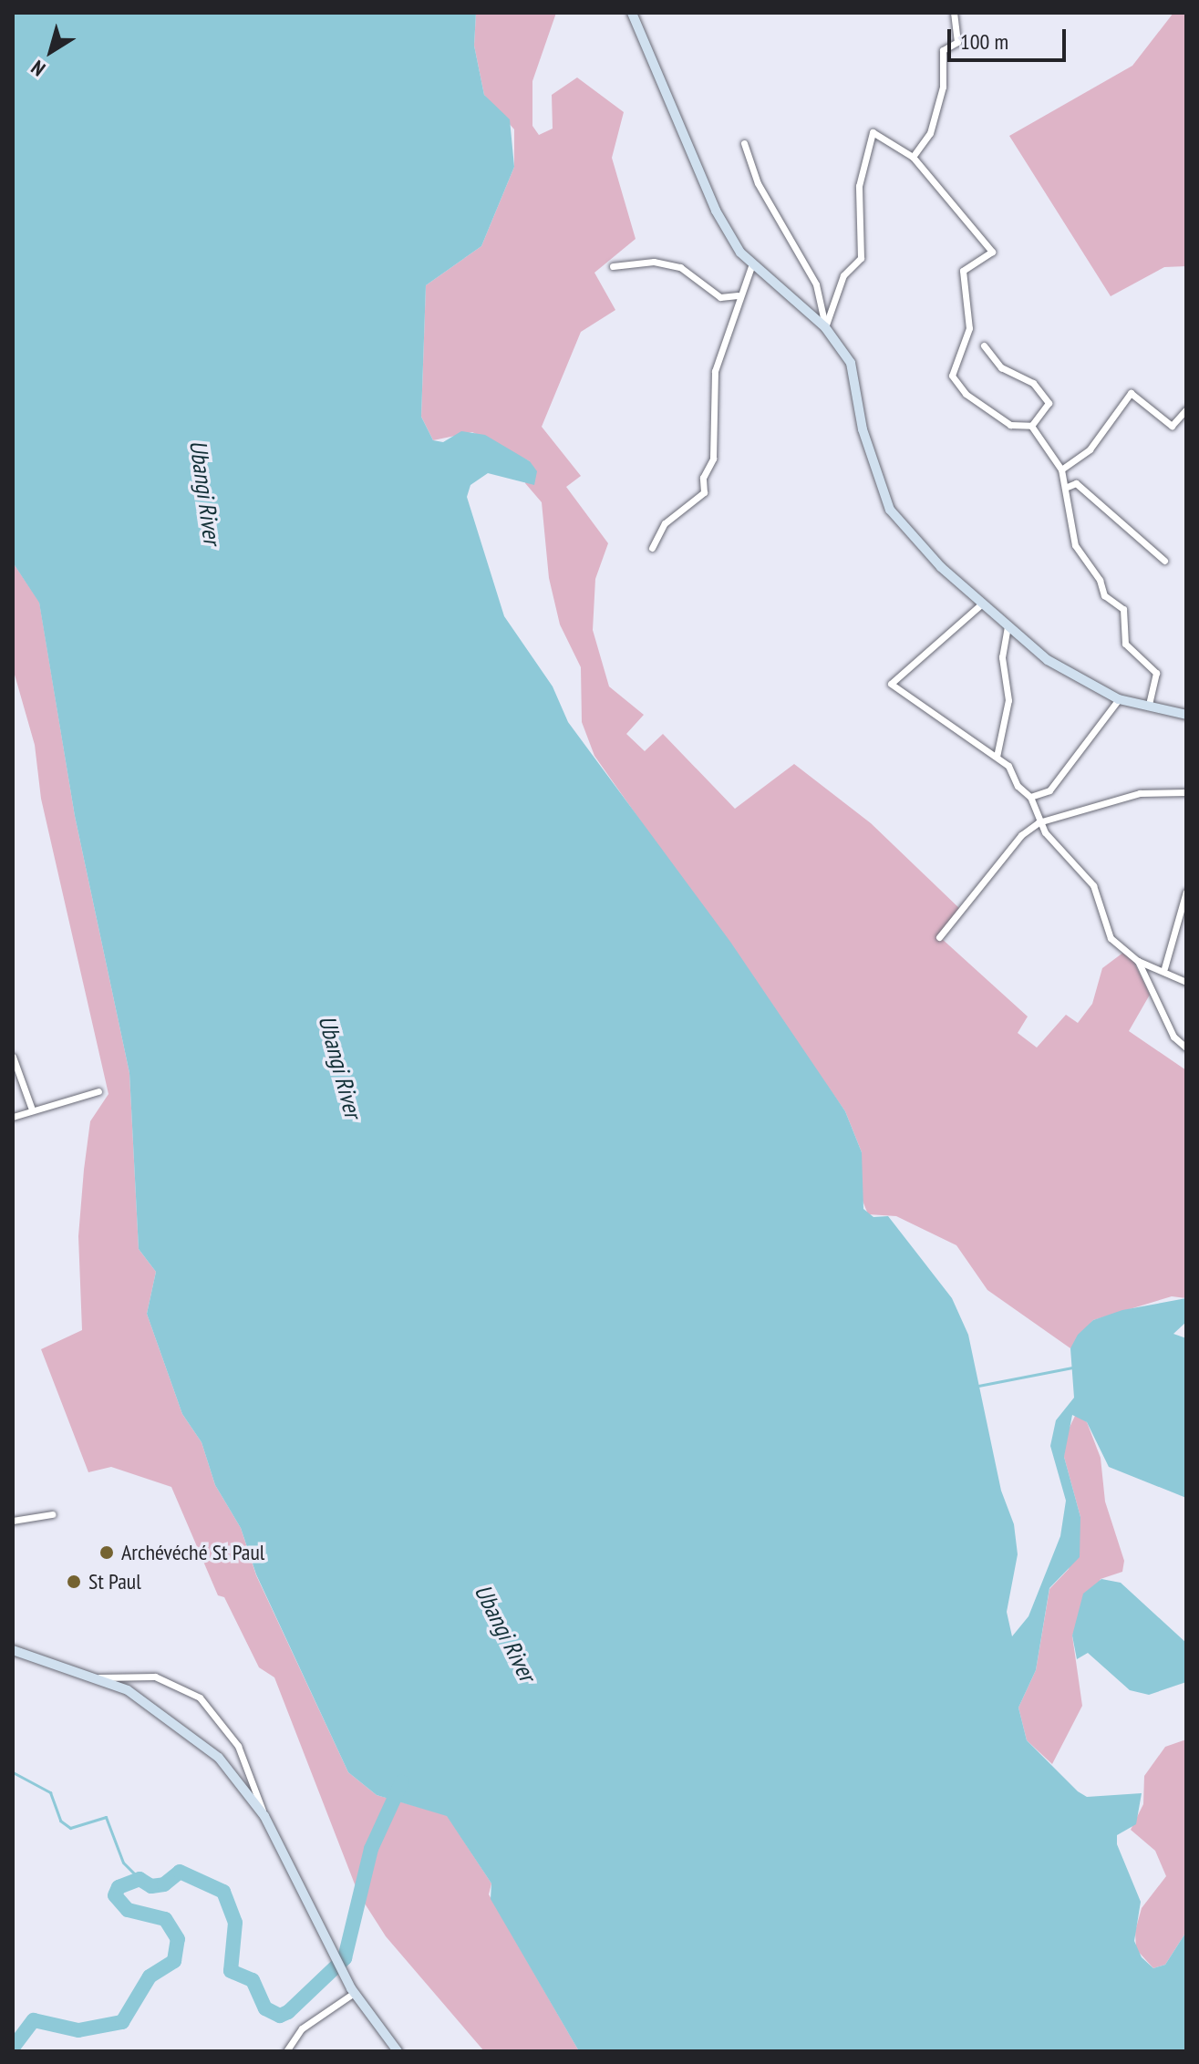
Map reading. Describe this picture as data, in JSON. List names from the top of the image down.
{
  "water": ["Ubangi River"],
  "places": ["Archévéché St Paul", "St Paul"],
  "scale_bar": "100 m",
  "north": "bottom left"
}
